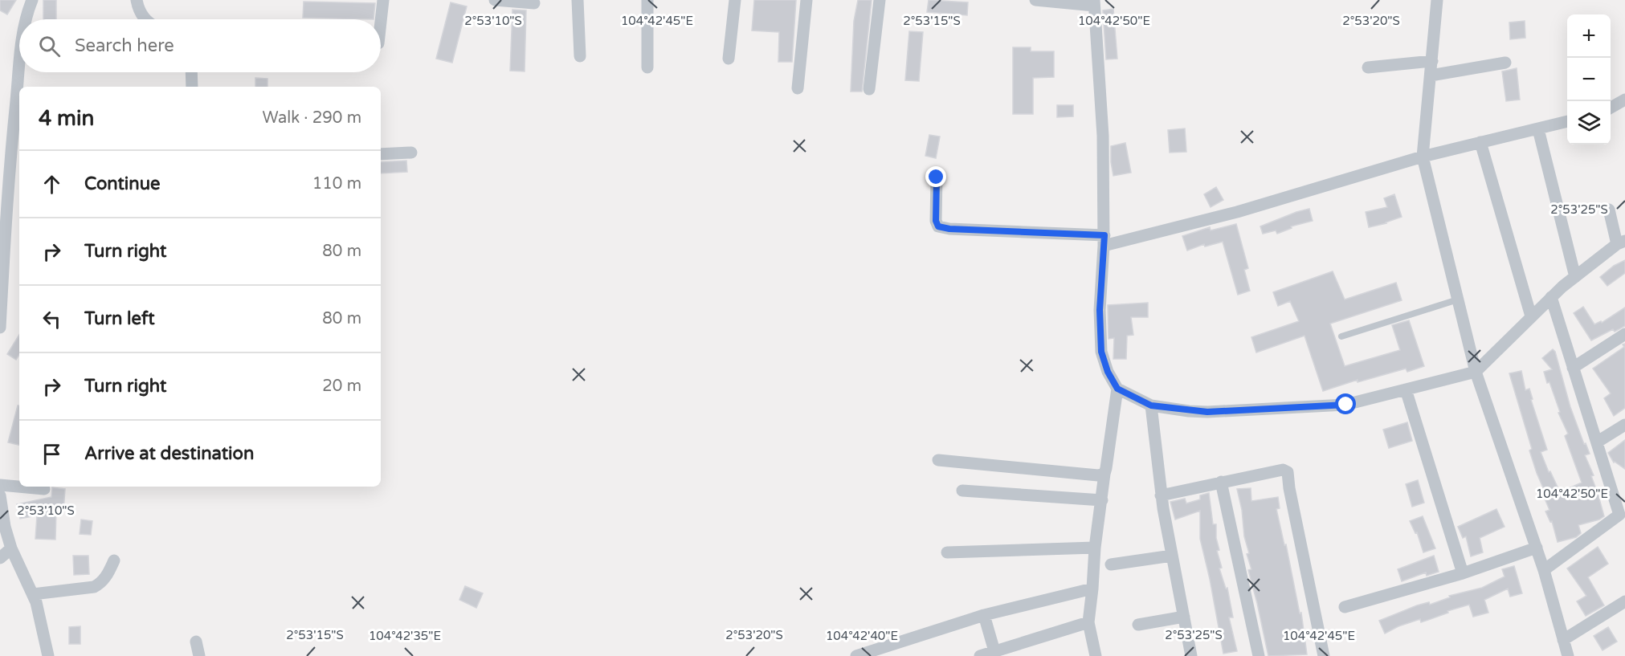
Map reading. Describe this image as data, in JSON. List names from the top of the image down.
{
  "page": {
    "map_buttons": ["+", "−"],
    "search": "Search here",
    "heading": ["4 min", "Walk · 290 m"],
    "list": [
      ["Continue", "110 m"],
      ["Turn right", "80 m"],
      ["Turn left", "80 m"],
      ["Turn right", "20 m"],
      "Arrive at destination"
    ]
  },
  "coordinates": [
    "104°42'45\"E",
    "104°42'50\"E",
    "2°53'10\"S",
    "2°53'15\"S",
    "2°53'20\"S",
    "2°53'25\"S",
    "104°42'35\"E",
    "104°42'40\"E"
  ]
}
